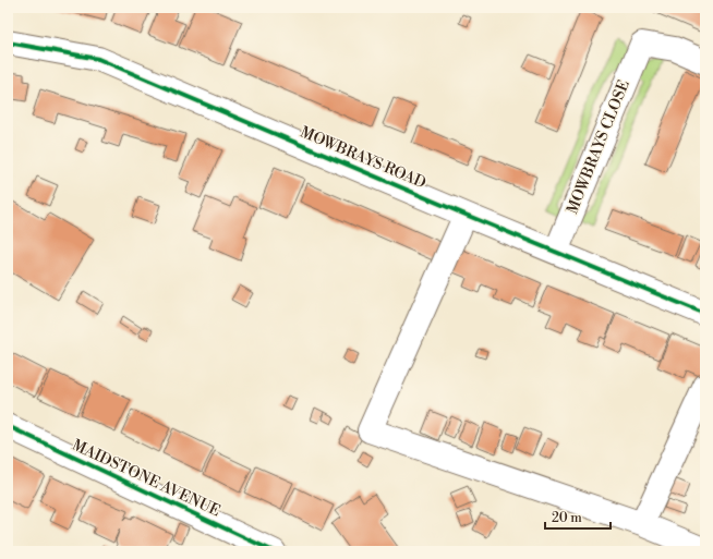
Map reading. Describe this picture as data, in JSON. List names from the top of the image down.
{
  "streets": {
    "street": ["MOWBRAYS CLOSE", "MOWBRAYS ROAD", "MAIDSTONE AVENUE"]
  },
  "crossings": [
    ["MOWBRAYS CLOSE", "MOWBRAYS ROAD"]
  ],
  "scale_bar": "20 m"
}
